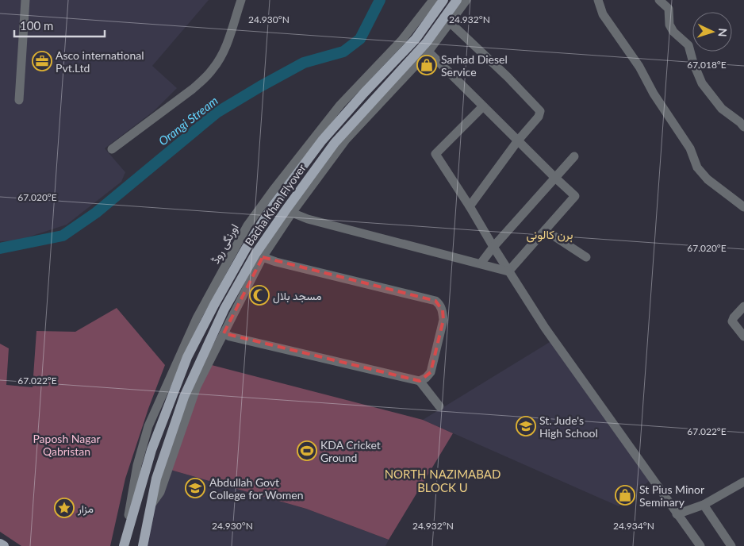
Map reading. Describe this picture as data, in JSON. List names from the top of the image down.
{
  "streets": {
    "main road": ["Bacha Khan Flyover"],
    "street": ["اورنگی روڈ"]
  },
  "crossings": [
    ["Bacha Khan Flyover", "اورنگی روڈ"]
  ],
  "districts": ["ہرن کالونی", "NORTH NAZIMABAD BLOCK U"],
  "water": ["Orangi Stream"],
  "parks": ["Paposh Nagar Qabristan"],
  "places": {
    "office": ["Asco international Pvt.Ltd"],
    "shop": ["Sarhad Diesel Service", "St Pius Minor Seminary"],
    "mosque": ["مسجد بلال"],
    "school or university": ["St. Jude's High School", "Abdullah Govt College for Women"],
    "sports": ["KDA Cricket Ground"],
    "place": ["مزار"]
  },
  "scale_bar": "100 m",
  "north": "right",
  "coordinates": [
    "24.930°N",
    "24.932°N",
    "67.018°E",
    "67.020°E",
    "67.022°E",
    "24.934°N"
  ]
}
